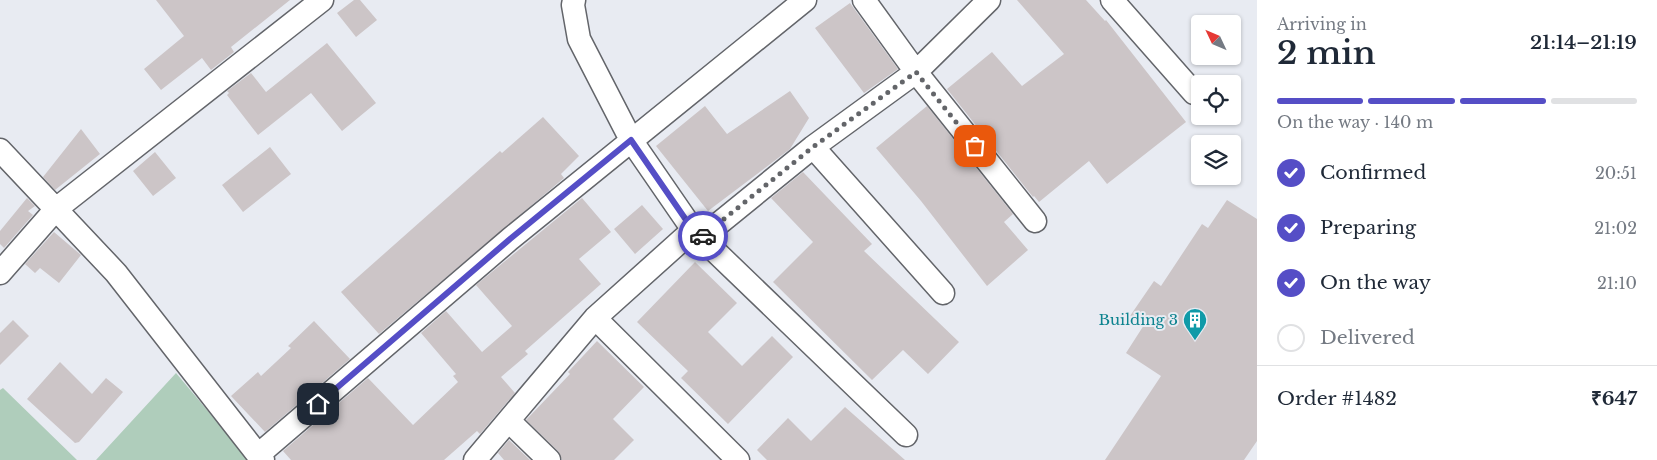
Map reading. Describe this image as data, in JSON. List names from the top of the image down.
{
  "places": {
    "building": ["Building 3"]
  },
  "north": "top left",
  "page": {
    "heading": ["2 min", "Arriving in", "21:14–21:19"],
    "panel": ["Order #1482", "₹647"],
    "bar": "On the way · 140 m",
    "list": [
      ["Confirmed", "20:51"],
      ["Preparing", "21:02"],
      ["On the way", "21:10"],
      "Delivered"
    ]
  }
}
